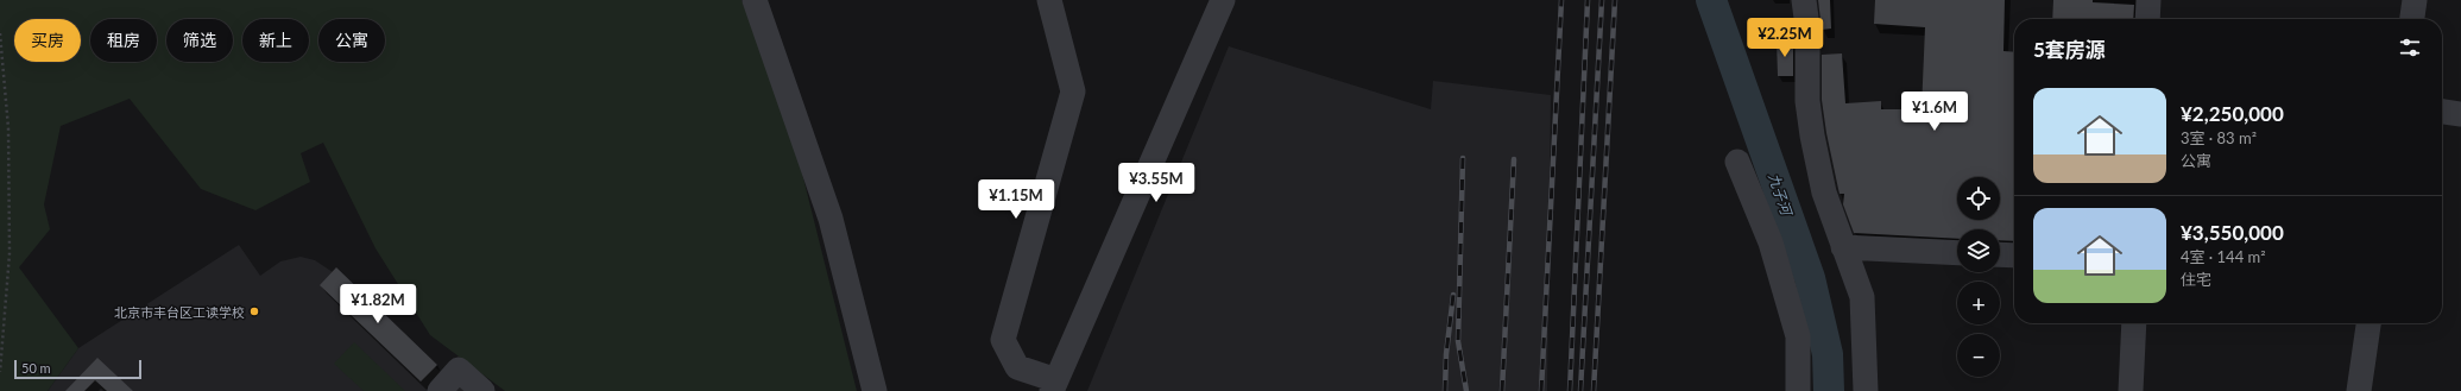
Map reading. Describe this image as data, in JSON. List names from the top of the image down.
{
  "water": ["九子河"],
  "places": ["北京市丰台区工读学校"],
  "scale_bar": "50 m",
  "page": {
    "price": [
      "¥2.25M",
      "¥1.6M",
      "¥3.55M",
      "¥1.15M",
      "¥1.82M"
    ],
    "chip": [
      "买房",
      "租房",
      "筛选",
      "新上",
      "公寓"
    ],
    "heading": "5套房源",
    "list": [
      {
        "name": "¥2,250,000",
        "note": "3室 · 83 m² · 公寓"
      },
      {
        "name": "¥3,550,000",
        "note": "4室 · 144 m² · 住宅"
      }
    ],
    "map_buttons": ["+", "−"],
    "scale": "50 m"
  }
}
